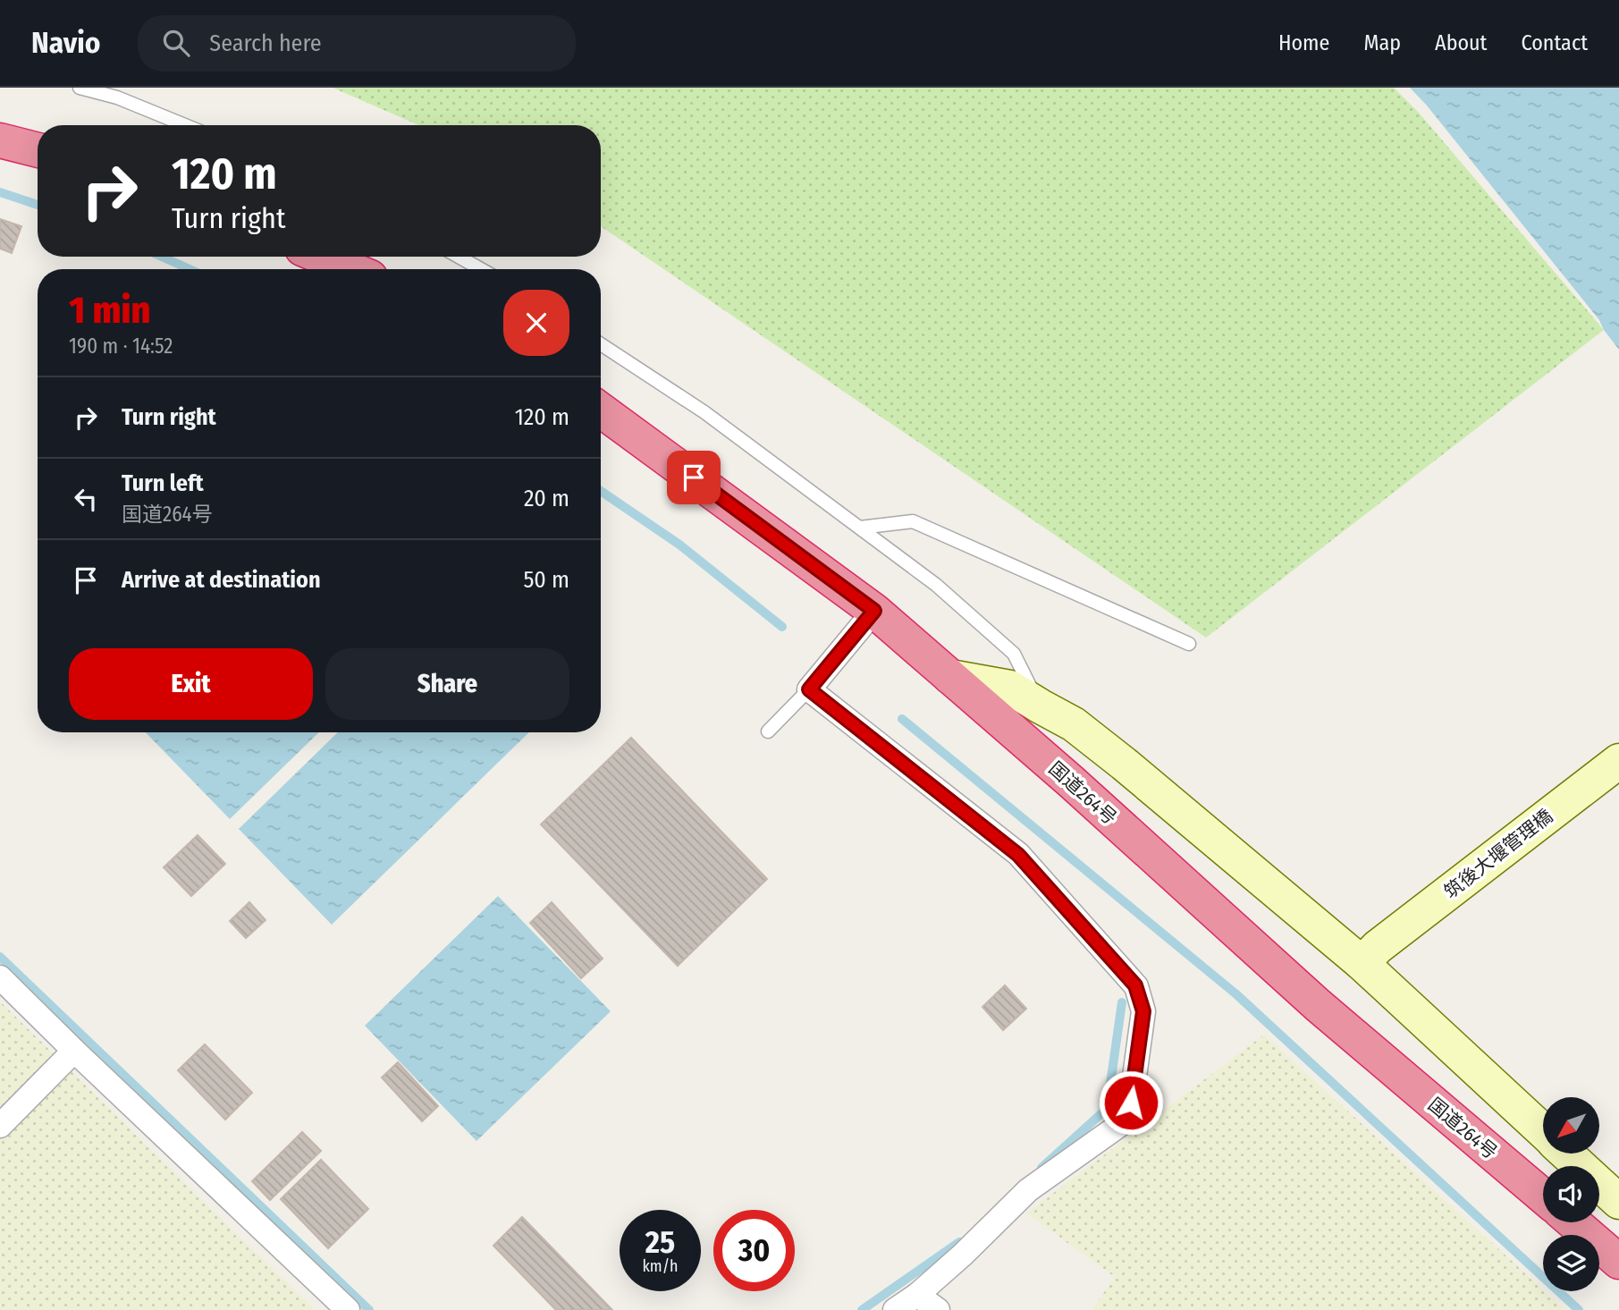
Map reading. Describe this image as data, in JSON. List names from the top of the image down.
{
  "streets": {
    "highway": ["国道264号"],
    "street": ["筑後大堰管理橋"]
  },
  "north": "bottom left",
  "page": {
    "header": "Navio",
    "search": "Search here",
    "nav": [
      "Home",
      "Map",
      "About",
      "Contact"
    ],
    "turn": ["120 m", "Turn right"],
    "heading": ["1 min", "190 m · 14:52"],
    "list": [
      {
        "name": "Turn right",
        "value": "120 m"
      },
      {
        "name": "Turn left",
        "note": "国道264号",
        "value": "20 m"
      },
      {
        "name": "Arrive at destination",
        "value": "50 m"
      }
    ],
    "buttons": ["Exit", "Share"],
    "speed": "25 km/h",
    "limit": "30"
  }
}
